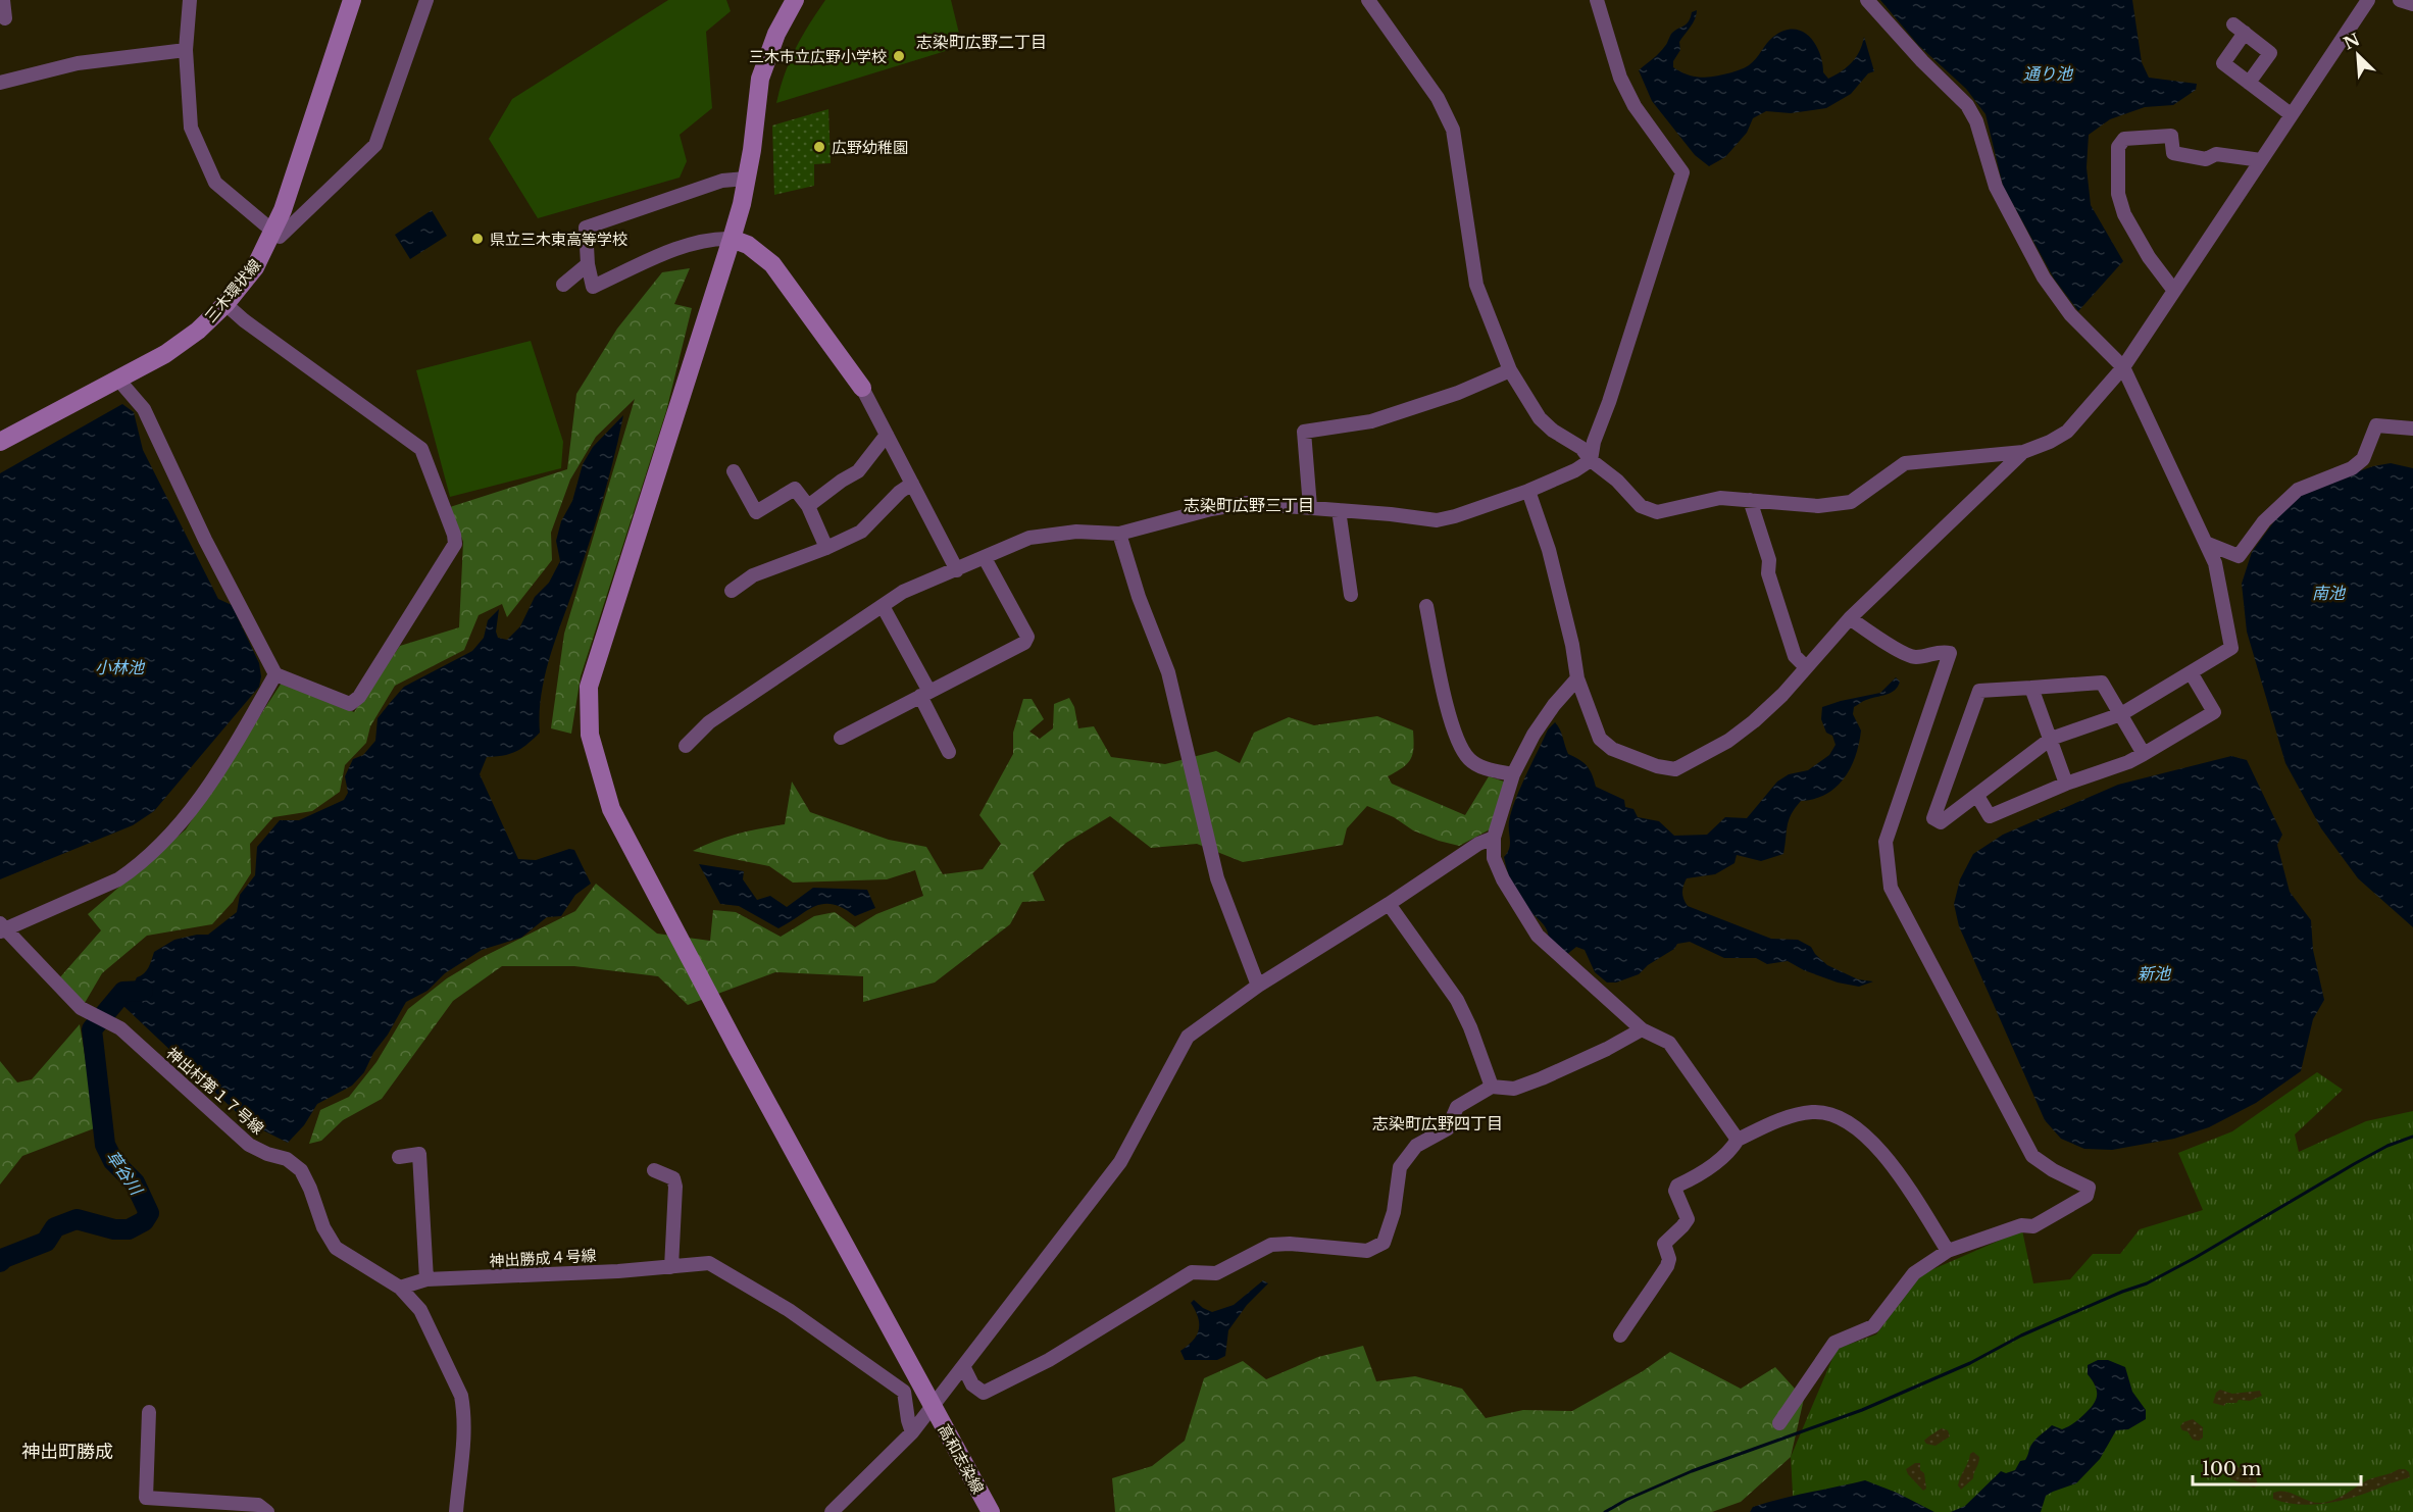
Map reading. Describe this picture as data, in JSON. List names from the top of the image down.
{
  "streets": {
    "street": [
      "三木環状線",
      "神出村第１７号線",
      "神出勝成４号線",
      "高和志染線"
    ]
  },
  "crossings": [
    ["神出村第１７号線", "神出勝成４号線"]
  ],
  "districts": [
    "志染町広野二丁目",
    "志染町広野三丁目",
    "志染町広野四丁目",
    "神出町勝成"
  ],
  "water": [
    "通り池",
    "南池",
    "小林池",
    "新池",
    "草谷川"
  ],
  "places": ["三木市立広野小学校", "広野幼稚園", "県立三木東高等学校"],
  "scale_bar": "100 m",
  "north": "top left"
}
